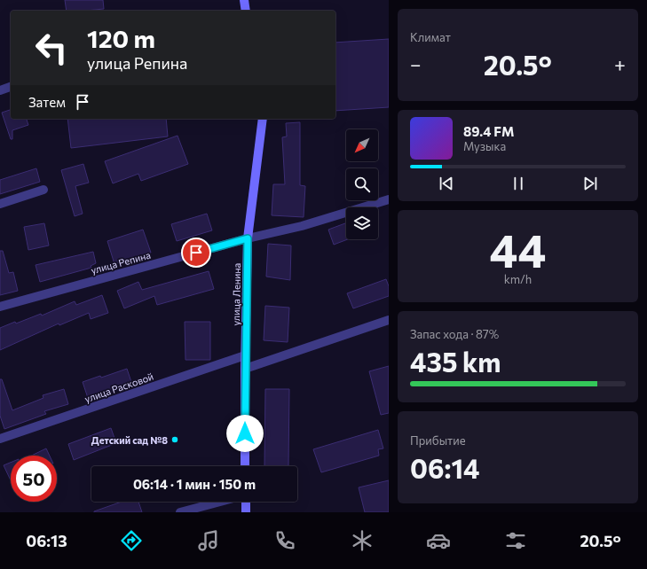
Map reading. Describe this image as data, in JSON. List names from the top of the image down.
{
  "streets": {
    "main road": ["улица Ленина"],
    "street": ["улица Репина", "улица Расковой"]
  },
  "crossings": [
    ["улица Репина", "улица Ленина"],
    ["улица Ленина", "улица Расковой"]
  ],
  "places": ["Детский сад №8"],
  "north": "bottom left",
  "page": {
    "tile": [
      "Климат",
      ["44", "km/h"],
      ["Запас хода · 87%", "435 km"],
      ["Прибытие", "06:14"]
    ],
    "turn": ["120 m", "улица Репина"],
    "heat": ["−", "20.5°", "+"],
    "then": "Затем",
    "song": ["89.4 FM", "Музыка"],
    "limit": "50",
    "trip": "06:14 · 1 мин · 150 m",
    "tabs": ["06:13", "20.5°"]
  }
}
